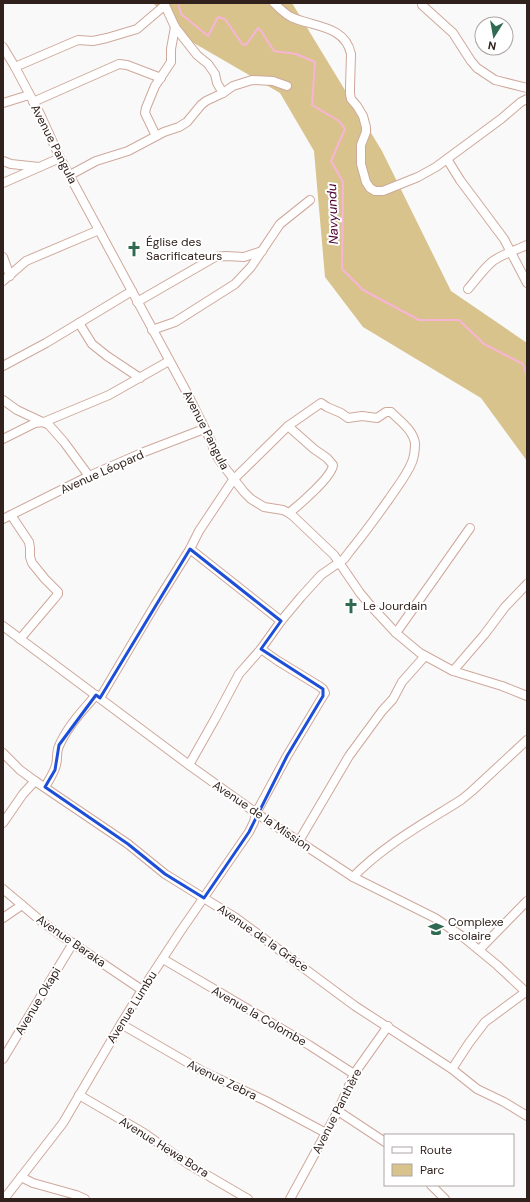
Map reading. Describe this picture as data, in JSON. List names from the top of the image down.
{
  "streets": {
    "street": [
      "Avenue Pangula",
      "Avenue Léopard",
      "Avenue de la Mission",
      "Avenue de la Grâce",
      "Avenue Baraka",
      "Avenue Okapi",
      "Avenue Lumbu",
      "Avenue la Colombe",
      "Avenue Zebra",
      "Avenue Panthère",
      "Avenue Hewa Bora"
    ]
  },
  "crossings": [
    ["Avenue Pangula", "Avenue Léopard"],
    ["Avenue de la Mission", "Avenue Lumbu"],
    ["Avenue de la Grâce", "Avenue Lumbu"],
    ["Avenue de la Grâce", "Avenue Panthère"],
    ["Avenue Baraka", "Avenue Okapi"],
    ["Avenue Baraka", "Avenue Lumbu"],
    ["Avenue Lumbu", "Avenue la Colombe"],
    ["Avenue Lumbu", "Avenue Zebra"],
    ["Avenue Lumbu", "Avenue Hewa Bora"],
    ["Avenue la Colombe", "Avenue Panthère"],
    ["Avenue Zebra", "Avenue Panthère"]
  ],
  "water": ["Navyundu"],
  "places": {
    "church": ["Église des Sacrificateurs", "Le Jourdain"],
    "school or university": ["Complexe scolaire"]
  },
  "legend": ["Route", "Parc"],
  "north": "bottom"
}
